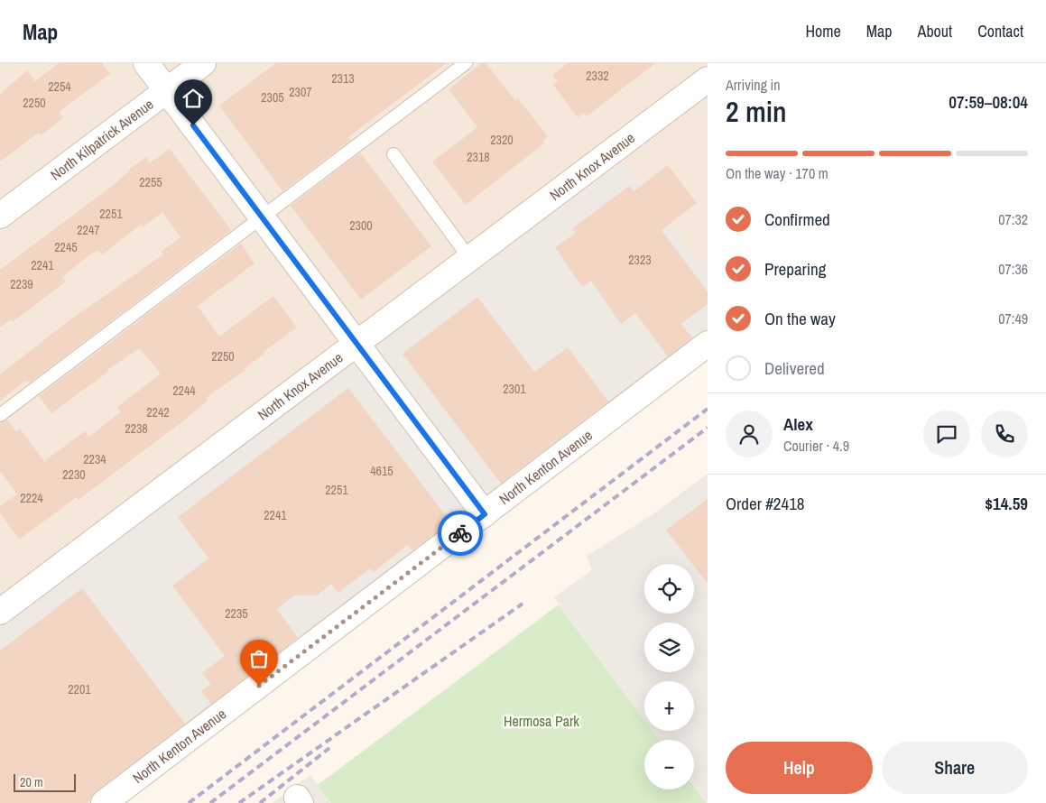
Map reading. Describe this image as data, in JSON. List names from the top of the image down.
{
  "streets": {
    "street": ["North Kilpatrick Avenue", "North Knox Avenue", "North Kenton Avenue"]
  },
  "parks": ["Hermosa Park"],
  "house_numbers": [
    "2332",
    "2313",
    "2254",
    "2307",
    "2305",
    "2250",
    "2320",
    "2318",
    "2255",
    "2251",
    "2300",
    "2247",
    "2245",
    "2323",
    "2241",
    "2239",
    "2250",
    "2301",
    "2244",
    "2242",
    "2238",
    "2234",
    "4615",
    "2230",
    "2251",
    "2224",
    "2241",
    "2235",
    "2201"
  ],
  "scale_bar": "20 m",
  "page": {
    "header": "Map",
    "nav": [
      "Home",
      "Map",
      "About",
      "Contact"
    ],
    "heading": ["2 min", "Arriving in", "07:59–08:04"],
    "panel": [
      "Alex",
      "Courier · 4.9",
      "Order #2418",
      "$14.59"
    ],
    "bar": "On the way · 170 m",
    "list": [
      ["Confirmed", "07:32"],
      ["Preparing", "07:36"],
      ["On the way", "07:49"],
      "Delivered"
    ],
    "map_buttons": ["+", "−"],
    "buttons": ["Help", "Share"],
    "scale": "20 m"
  }
}
